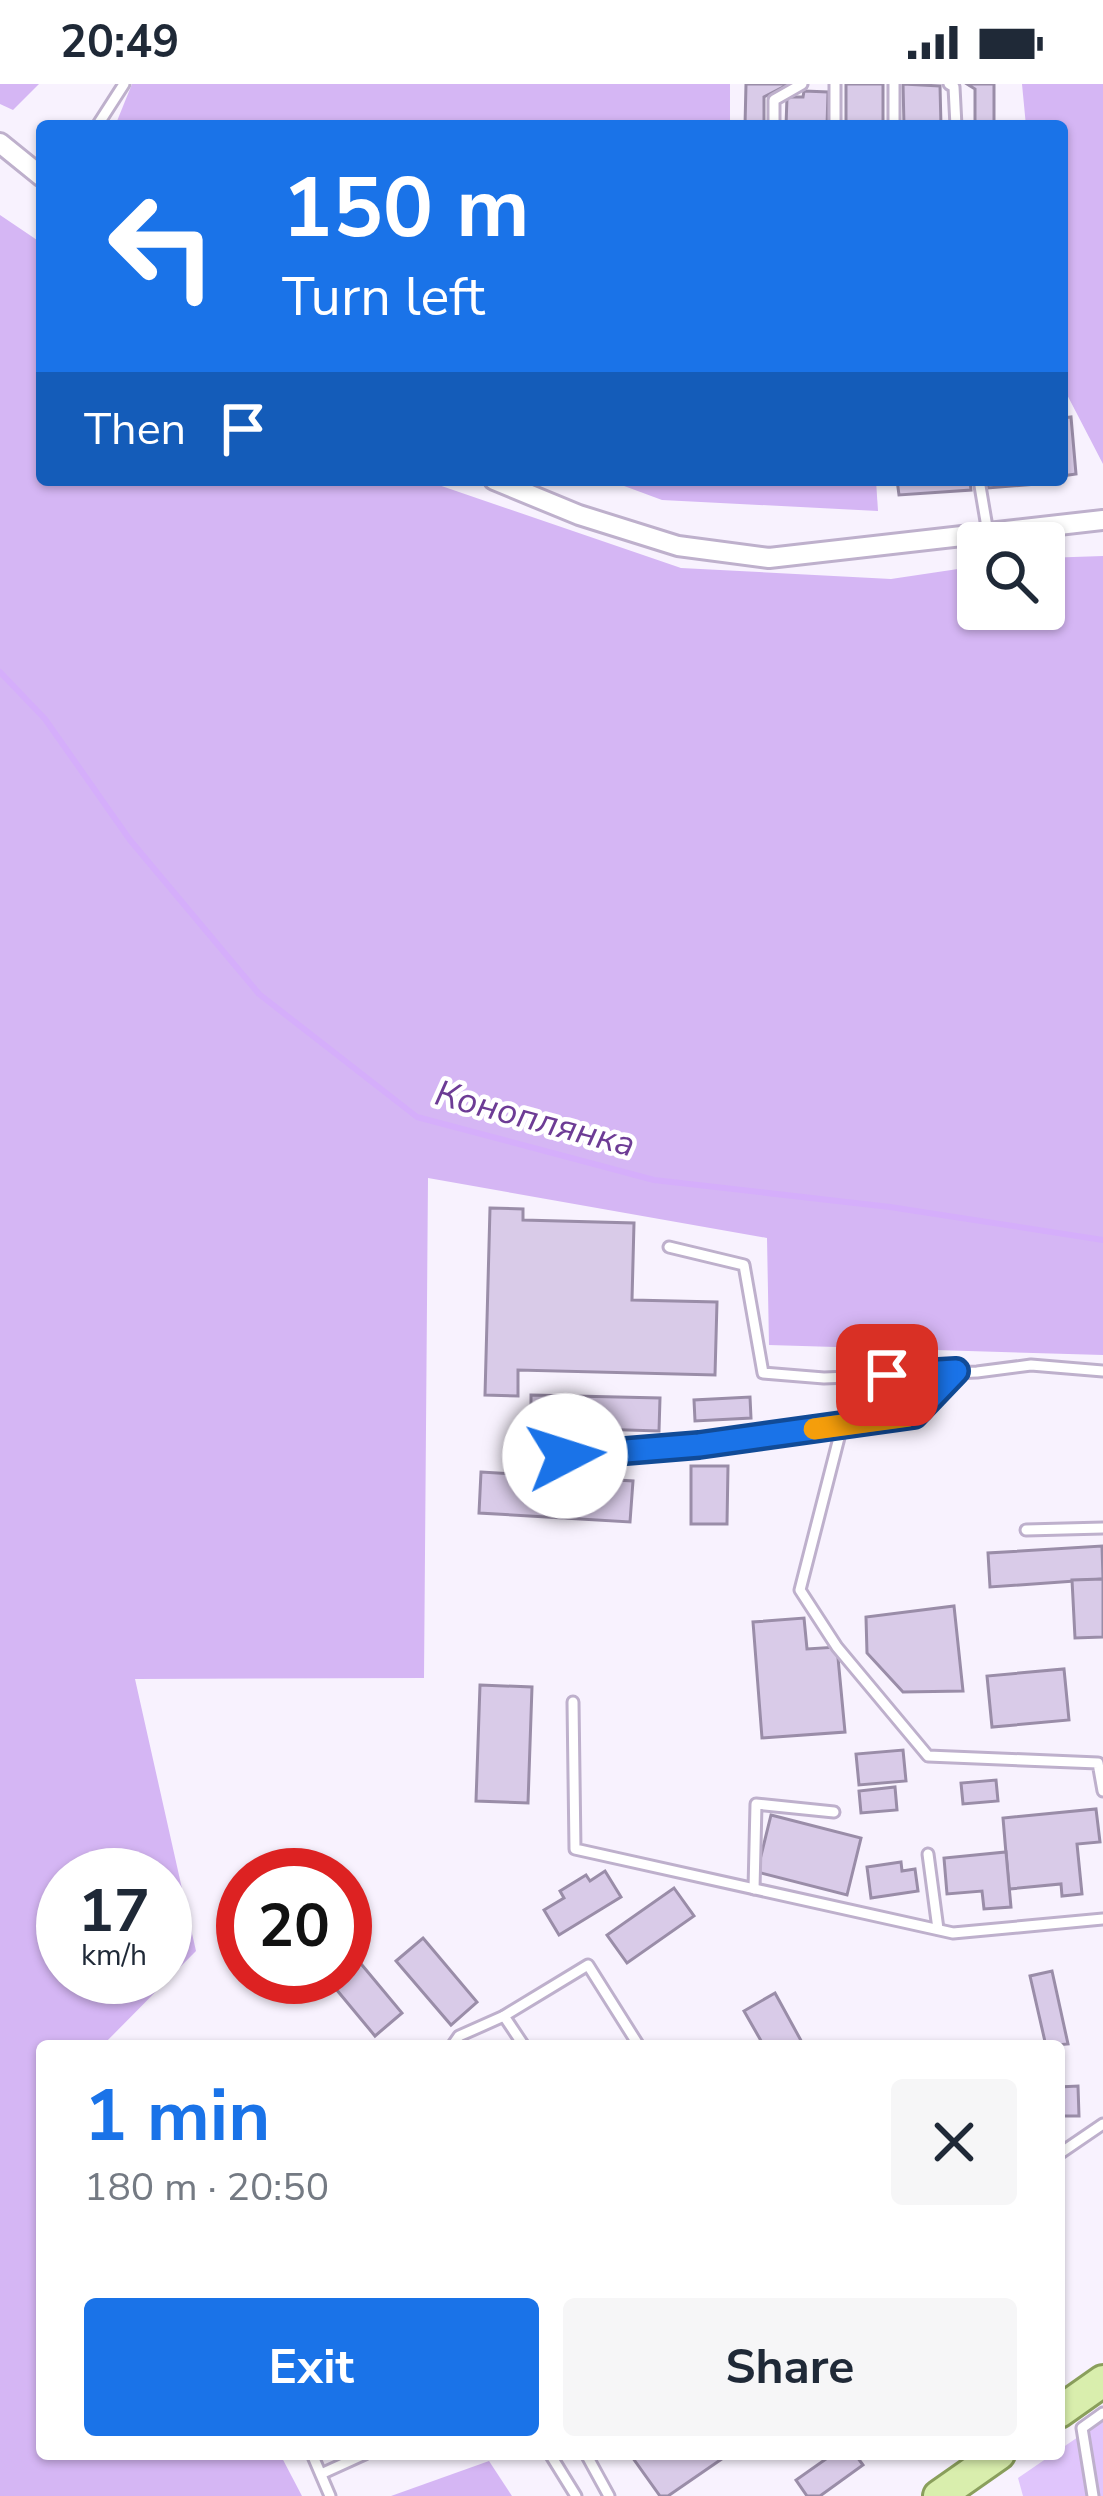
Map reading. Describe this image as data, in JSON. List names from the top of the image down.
{
  "water": ["Коноплянка"],
  "page": {
    "status": "20:49",
    "turn": ["150 m", "Turn left"],
    "then": "Then",
    "speed": "17 km/h",
    "limit": "20",
    "heading": ["1 min", "180 m · 20:50"],
    "buttons": ["Exit", "Share"]
  }
}
